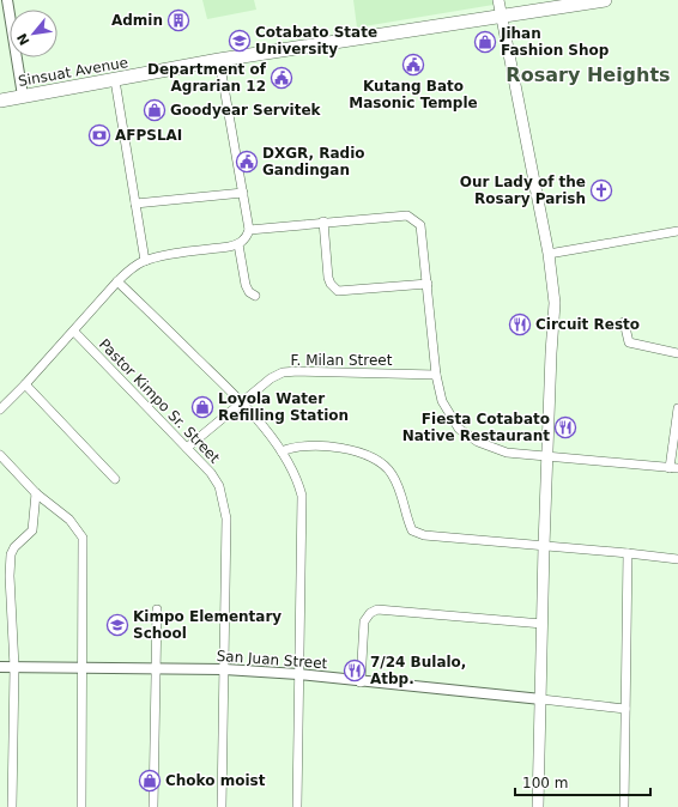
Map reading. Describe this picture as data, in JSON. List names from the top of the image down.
{
  "streets": {
    "main road": ["Sinsuat Avenue"],
    "street": ["F. Milan Street", "Pastor Kimpo Sr. Street", "San Juan Street"]
  },
  "crossings": [
    ["F. Milan Street", "Pastor Kimpo Sr. Street"],
    ["Pastor Kimpo Sr. Street", "San Juan Street"]
  ],
  "districts": ["Rosary Heights"],
  "places": {
    "building": ["Admin"],
    "school or university": ["Cotabato State University", "Kimpo Elementary School"],
    "shop": [
      "Jihan Fashion Shop",
      "Goodyear Servitek",
      "Loyola Water Refilling Station",
      "Choko moist"
    ],
    "public building": ["Kutang Bato Masonic Temple", "Department of Agrarian 12", "DXGR, Radio Gandingan"],
    "bank": ["AFPSLAI"],
    "church": ["Our Lady of the Rosary Parish"],
    "restaurant": ["Circuit Resto", "Fiesta Cotabato Native Restaurant", "7/24 Bulalo, Atbp."]
  },
  "scale_bar": "100 m",
  "north": "bottom left"
}
